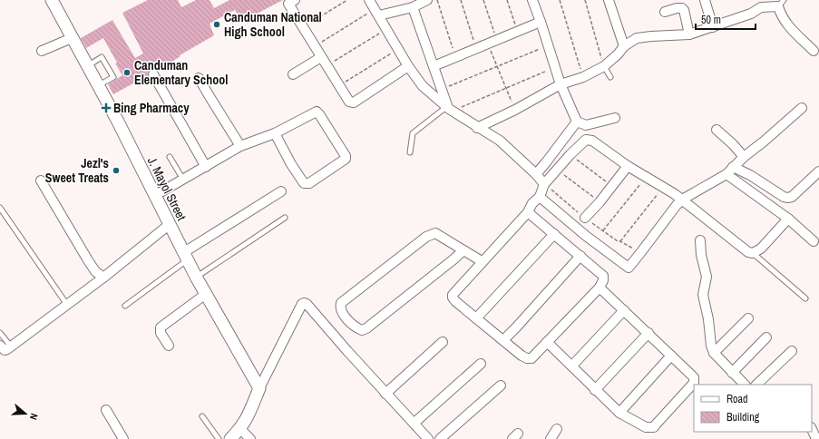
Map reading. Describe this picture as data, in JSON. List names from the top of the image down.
{
  "streets": {
    "street": ["J. Mayol Street"]
  },
  "places": {
    "other": ["Canduman National High School", "Canduman Elementary School", "Jezl's Sweet Treats"],
    "health": ["Bing Pharmacy"]
  },
  "legend": ["Road", "Building"],
  "scale_bar": "50 m",
  "north": "right"
}
